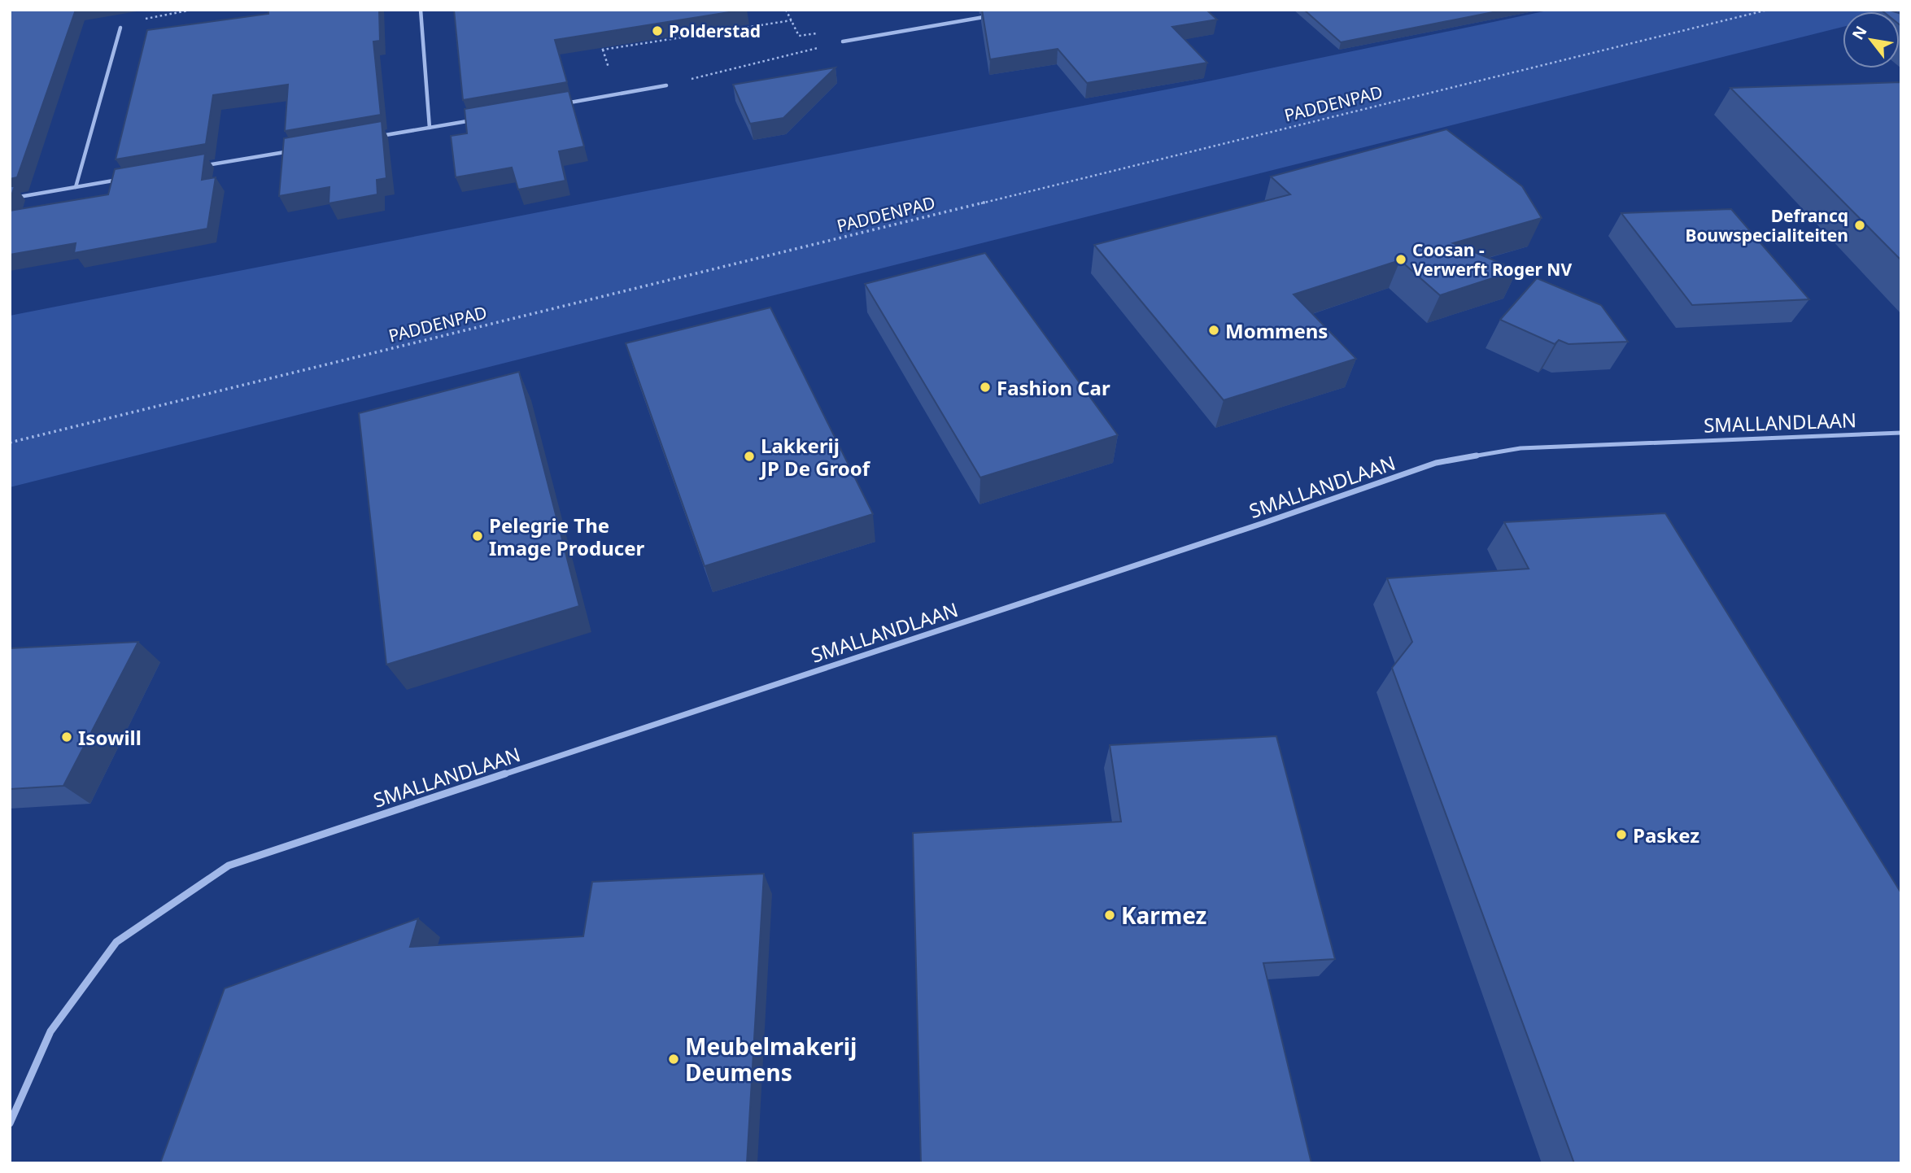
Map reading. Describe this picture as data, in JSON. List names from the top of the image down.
{
  "streets": {
    "street": ["SMALLANDLAAN"],
    "path": ["PADDENPAD"]
  },
  "places": [
    "Polderstad",
    "Defrancq Bouwspecialiteiten",
    "Coosan - Verwerft Roger NV",
    "Mommens",
    "Fashion Car",
    "Lakkerij JP De Groof",
    "Pelegrie The Image Producer",
    "Isowill",
    "Paskez",
    "Karmez",
    "Meubelmakerij Deumens"
  ],
  "north": "top left"
}
